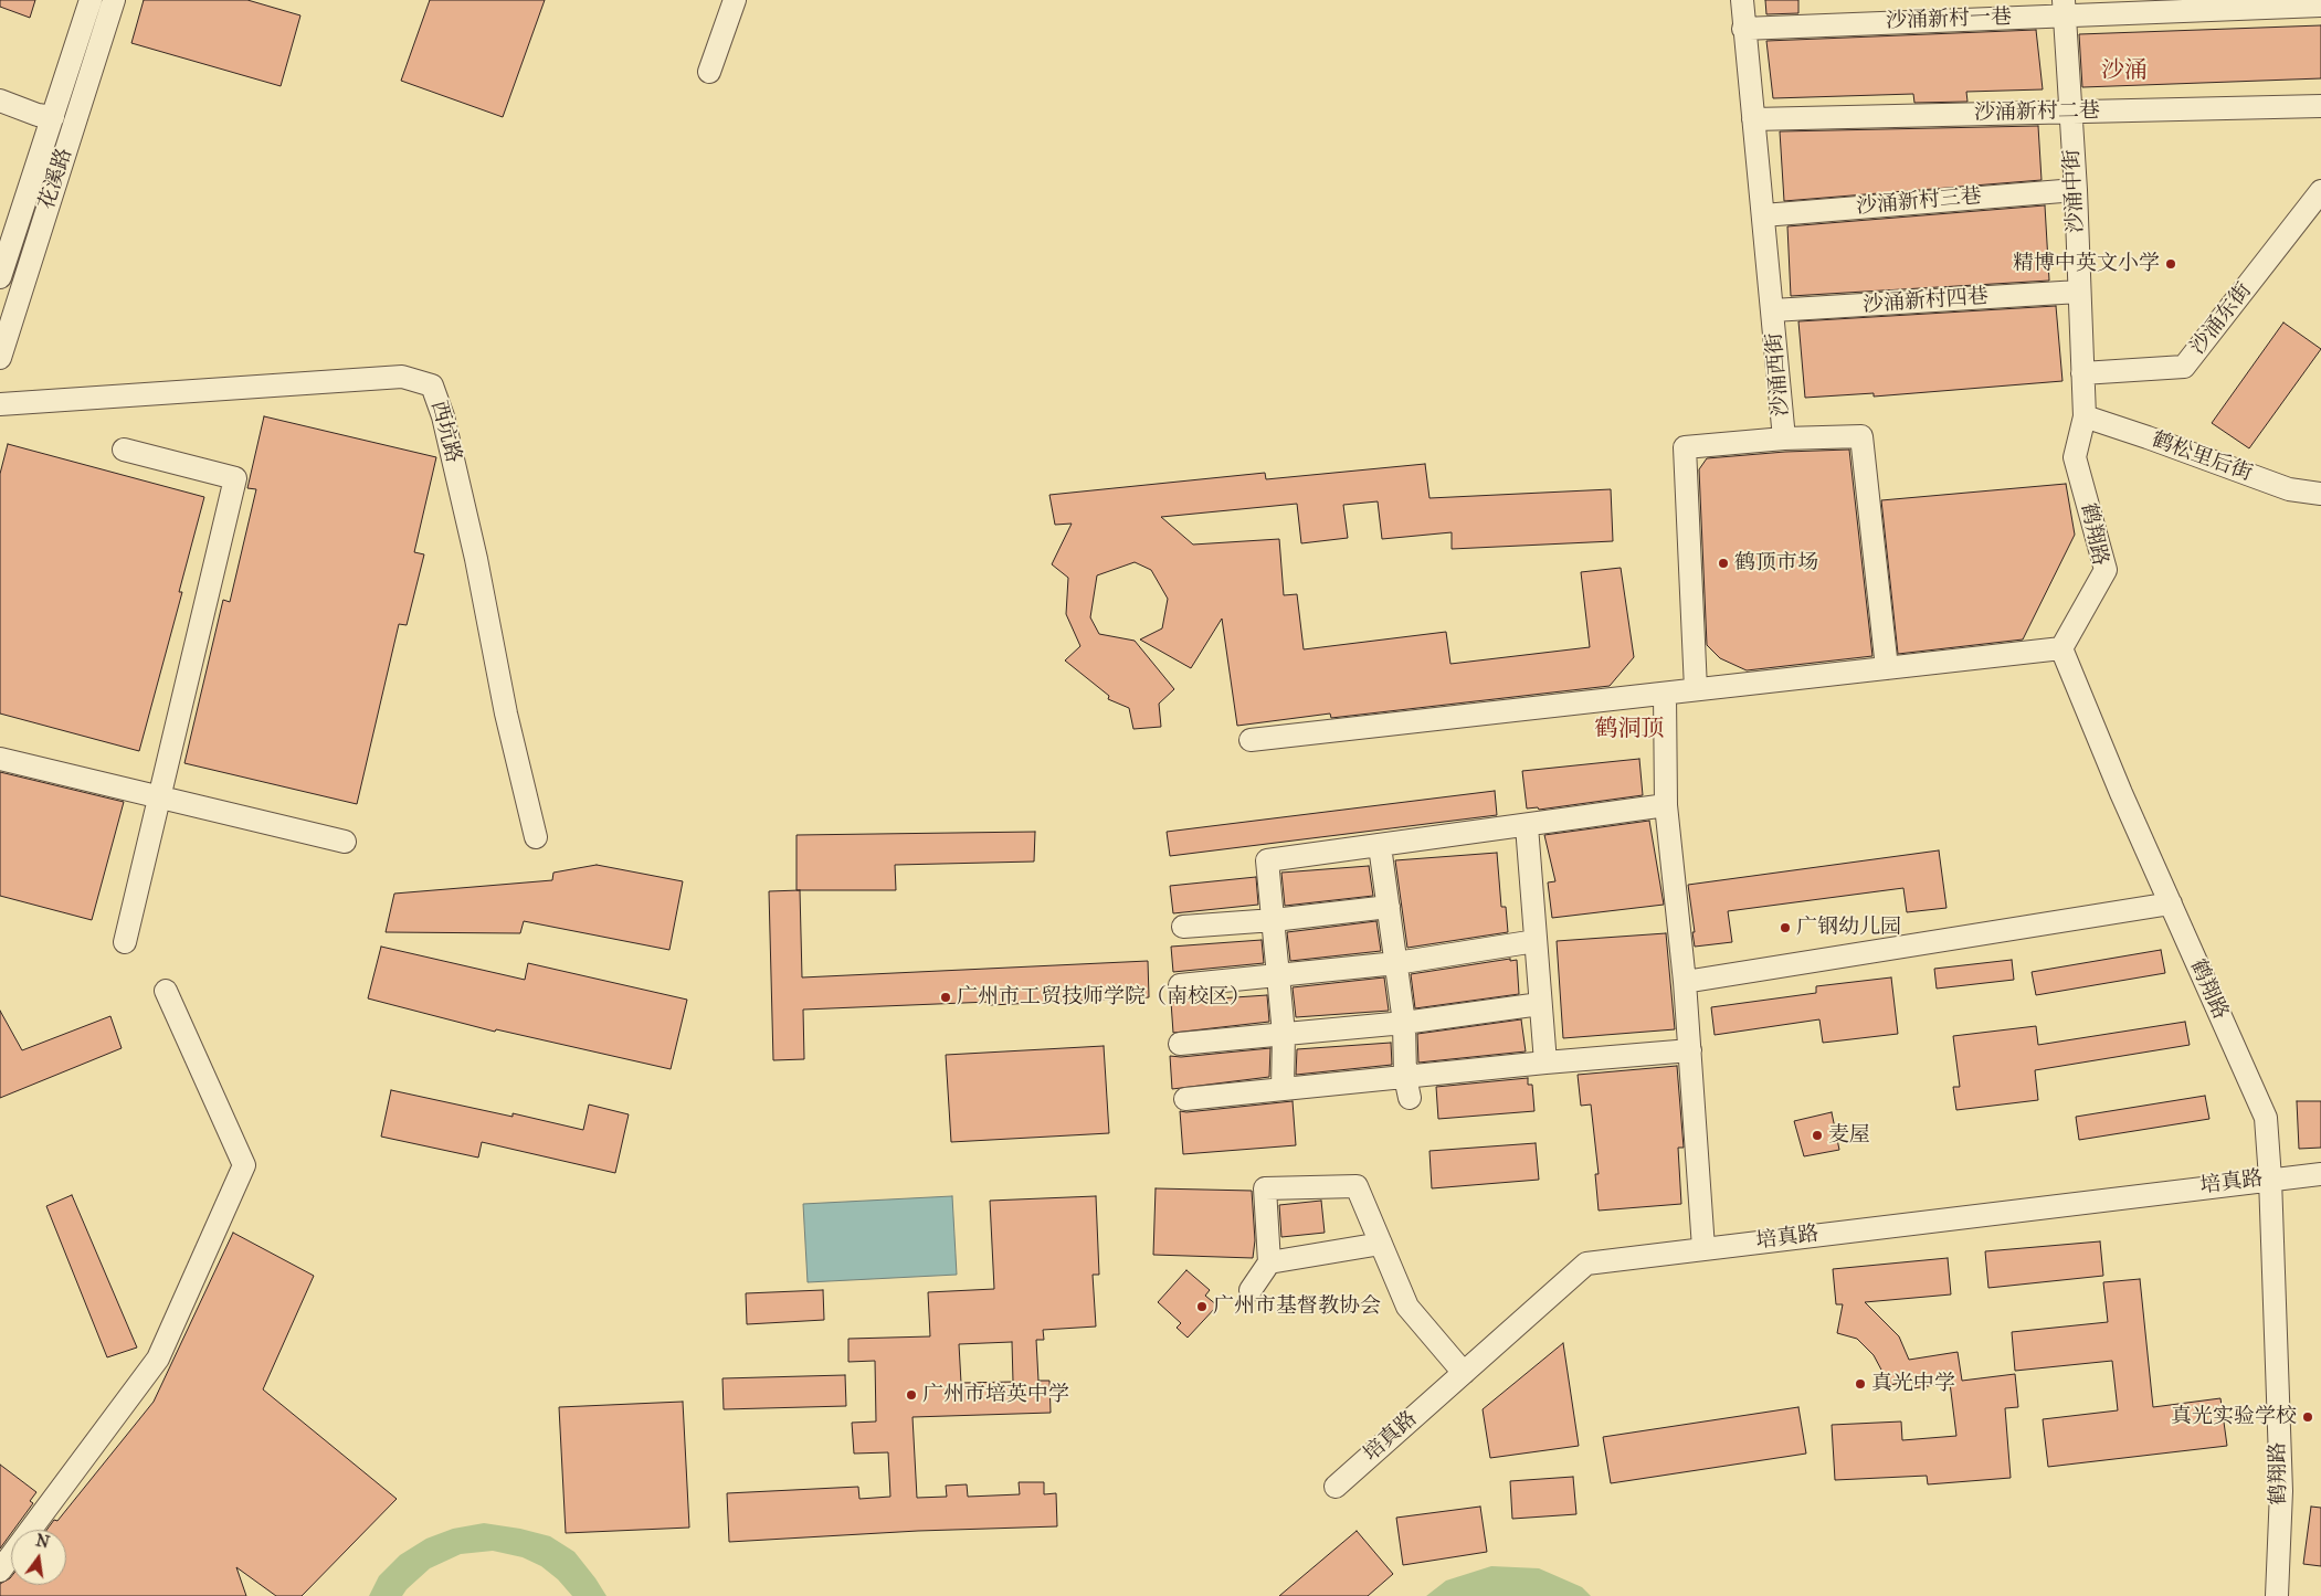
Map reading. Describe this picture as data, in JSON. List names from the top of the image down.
{
  "streets": {
    "street": [
      "沙涌新村一巷",
      "沙涌新村二巷",
      "花溪路",
      "沙涌中街",
      "沙涌新村三巷",
      "沙涌新村四巷",
      "沙涌东街",
      "沙涌西街",
      "西坑路",
      "鹤松里后街",
      "鹤翔路",
      "培真路"
    ]
  },
  "crossings": [
    ["沙涌新村一巷", "沙涌中街"],
    ["沙涌新村一巷", "沙涌西街"],
    ["沙涌新村二巷", "沙涌中街"],
    ["沙涌新村二巷", "沙涌西街"],
    ["沙涌中街", "沙涌新村三巷"],
    ["沙涌中街", "沙涌新村四巷"],
    ["沙涌中街", "沙涌东街"],
    ["沙涌中街", "鹤松里后街"],
    ["沙涌中街", "鹤翔路"],
    ["沙涌新村三巷", "沙涌西街"],
    ["沙涌新村四巷", "沙涌西街"],
    ["鹤松里后街", "鹤翔路"],
    ["鹤翔路", "培真路"]
  ],
  "districts": ["沙涌", "鹤洞顶"],
  "places": [
    "精博中英文小学",
    "鹤顶市场",
    "广钢幼儿园",
    "广州市工贸技师学院（南校区）",
    "麦屋",
    "广州市基督教协会",
    "真光中学",
    "广州市培英中学",
    "真光实验学校"
  ],
  "north": "top"
}
